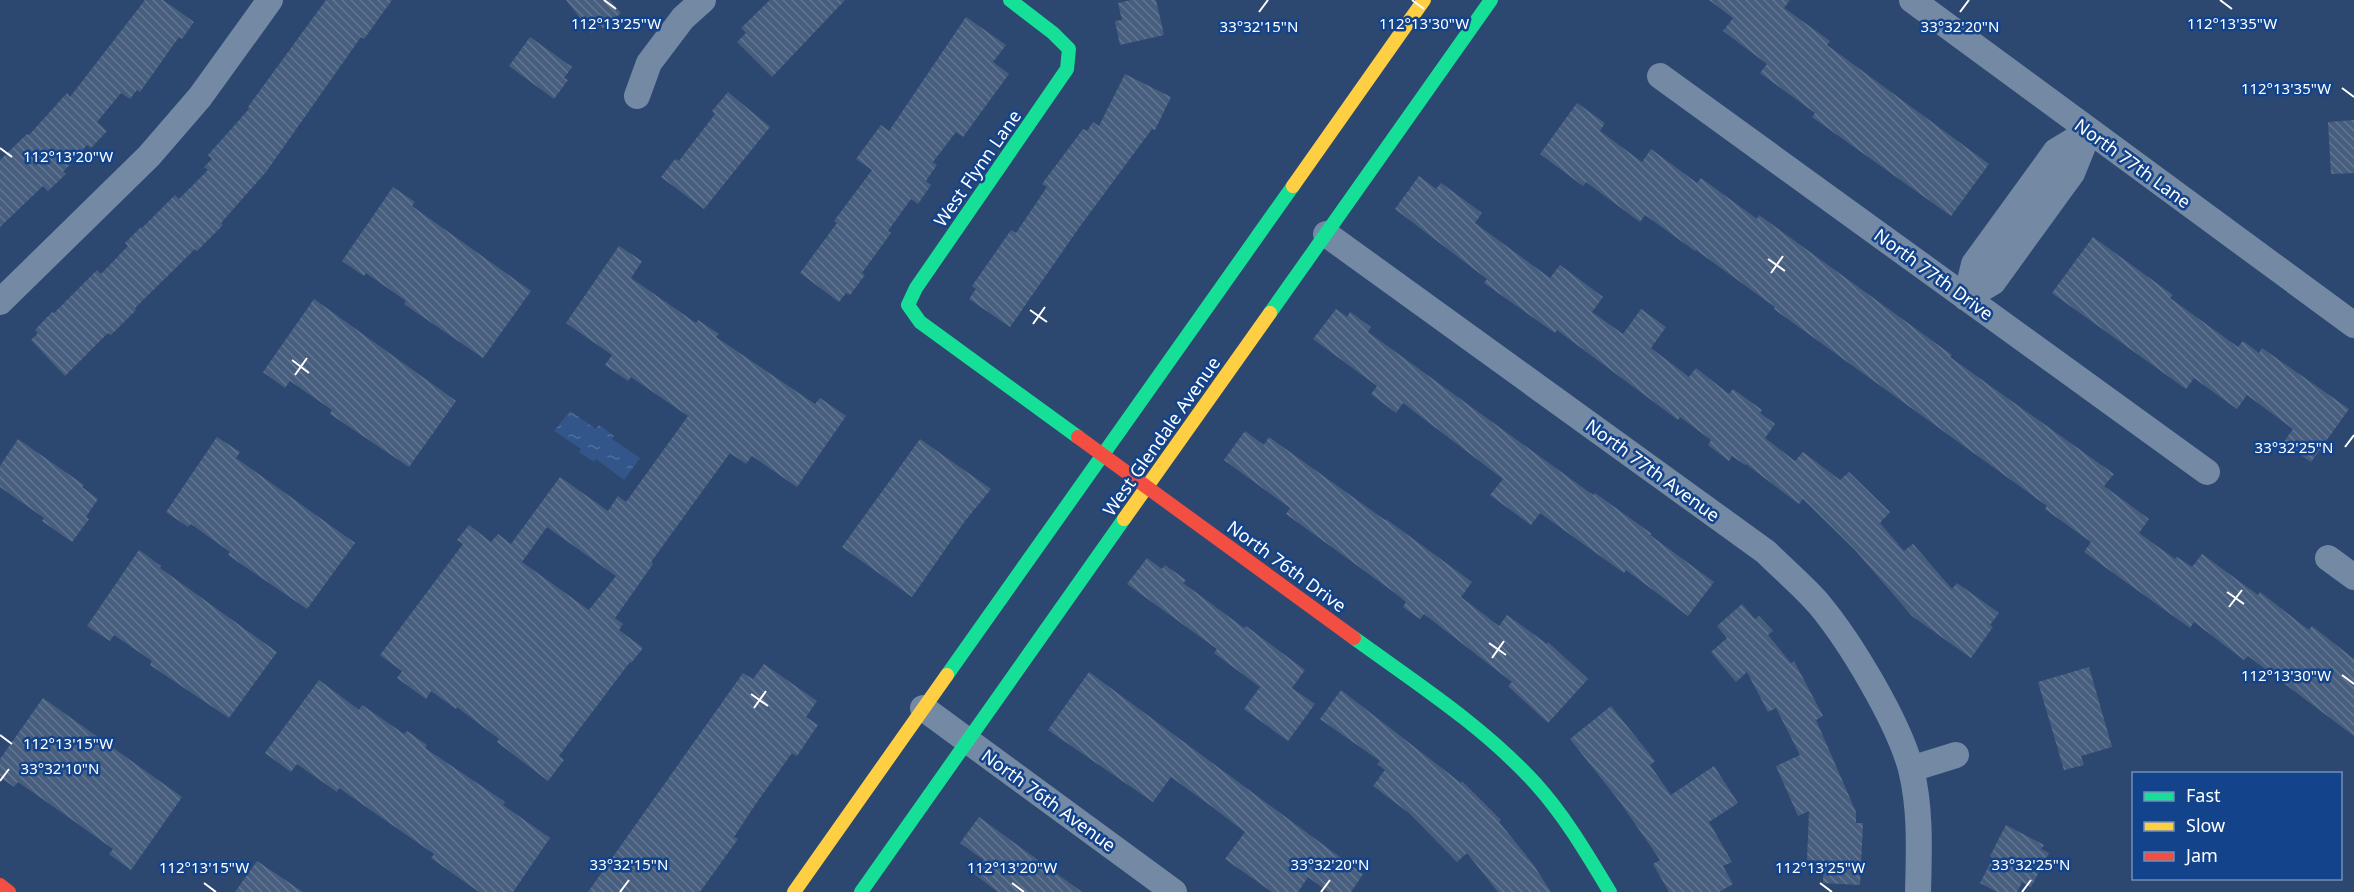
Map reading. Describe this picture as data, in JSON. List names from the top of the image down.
{
  "streets": {
    "main road": ["West Flynn Lane", "West Glendale Avenue", "North 76th Drive"],
    "street": [
      "North 77th Lane",
      "North 77th Drive",
      "North 77th Avenue",
      "North 76th Avenue"
    ]
  },
  "crossings": [
    ["West Flynn Lane", "North 76th Drive"],
    ["West Glendale Avenue", "North 77th Avenue"],
    ["West Glendale Avenue", "North 76th Drive"],
    ["West Glendale Avenue", "North 76th Avenue"]
  ],
  "legend": ["Fast", "Slow", "Jam"],
  "coordinates": [
    "112°13'25\"W",
    "112°13'30\"W",
    "112°13'35\"W",
    "33°32'15\"N",
    "33°32'20\"N",
    "112°13'20\"W",
    "33°32'25\"N",
    "112°13'15\"W",
    "33°32'10\"N"
  ]
}
